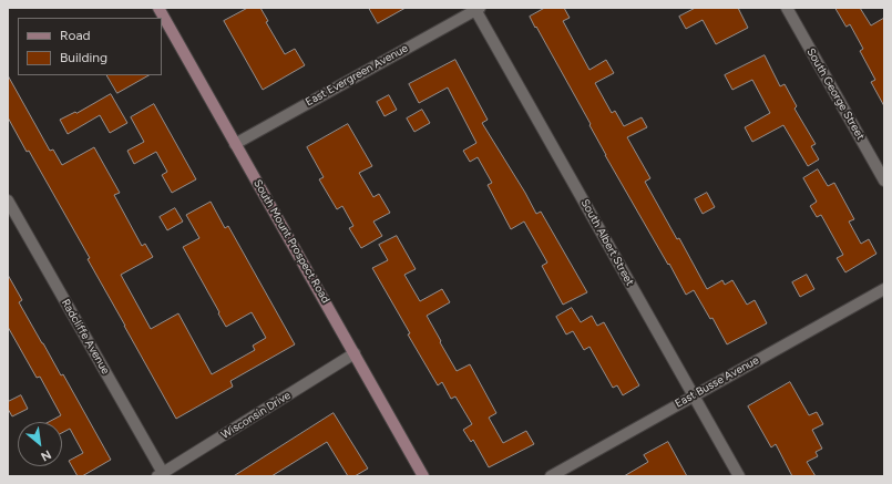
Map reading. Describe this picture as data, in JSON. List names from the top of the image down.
{
  "streets": {
    "main road": ["South Mount Prospect Road"],
    "street": [
      "East Evergreen Avenue",
      "South George Street",
      "South Albert Street",
      "Radcliffe Avenue",
      "East Busse Avenue",
      "Wisconsin Drive"
    ]
  },
  "crossings": [
    ["East Evergreen Avenue", "South Mount Prospect Road"],
    ["East Evergreen Avenue", "South Albert Street"],
    ["South Mount Prospect Road", "Wisconsin Drive"],
    ["South Albert Street", "East Busse Avenue"],
    ["Radcliffe Avenue", "Wisconsin Drive"]
  ],
  "legend": ["Road", "Building"],
  "north": "bottom right"
}
